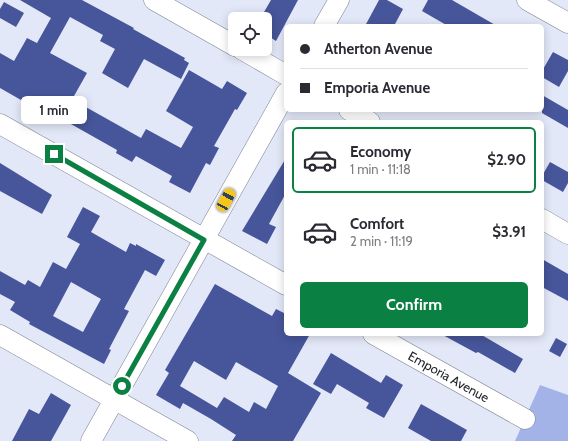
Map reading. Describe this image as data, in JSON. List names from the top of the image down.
{
  "streets": {
    "street": ["Emporia Avenue"]
  },
  "page": {
    "banner": ["Atherton Avenue", "Emporia Avenue"],
    "bubble": "1 min",
    "list": [
      {
        "name": "Economy",
        "note": "1 min · 11:18",
        "value": "$2.90"
      },
      {
        "name": "Comfort",
        "note": "2 min · 11:19",
        "value": "$3.91"
      }
    ],
    "buttons": "Confirm"
  }
}
